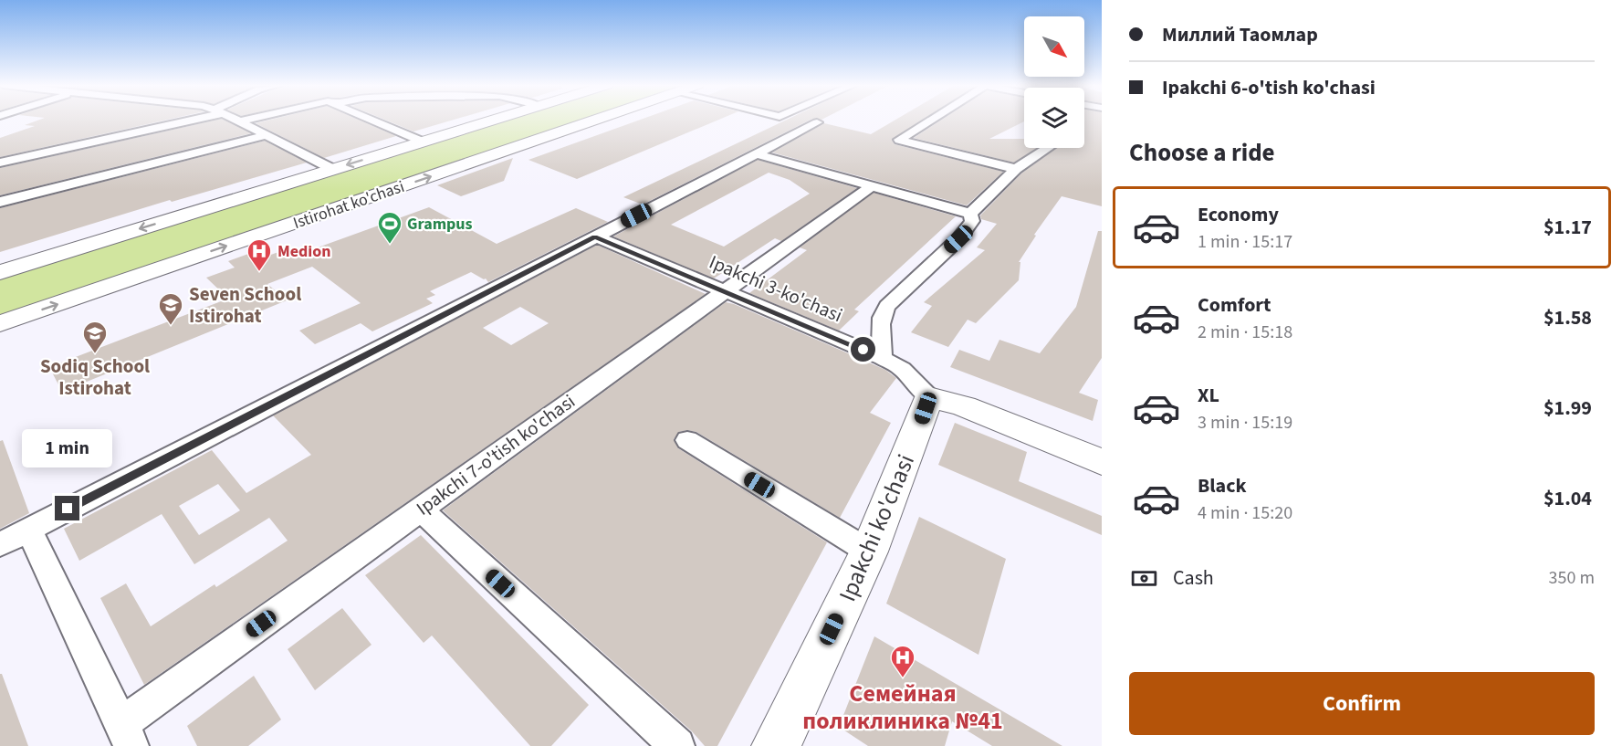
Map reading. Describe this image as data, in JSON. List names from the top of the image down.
{
  "streets": {
    "main road": ["Istirohat ko'chasi", "Ipakchi ko'chasi"],
    "street": ["Ipakchi 3-ko'chasi", "Ipakchi 7-o'tish ko'chasi"]
  },
  "crossings": [
    ["Ipakchi 3-ko'chasi", "Ipakchi 7-o'tish ko'chasi"],
    ["Ipakchi 3-ko'chasi", "Ipakchi ko'chasi"]
  ],
  "places": {
    "sports": ["Grampus"],
    "hospital": ["Medion", "Семейная поликлиника №41"],
    "school or university": ["Seven School Istirohat", "Sodiq School Istirohat"]
  },
  "north": "bottom right",
  "page": {
    "banner": ["Миллий Таомлар", "Ipakchi 6-o'tish ko'chasi"],
    "heading": "Choose a ride",
    "list": [
      {
        "name": "Economy",
        "note": "1 min · 15:17",
        "value": "$1.17"
      },
      {
        "name": "Comfort",
        "note": "2 min · 15:18",
        "value": "$1.58"
      },
      {
        "name": "XL",
        "note": "3 min · 15:19",
        "value": "$1.99"
      },
      {
        "name": "Black",
        "note": "4 min · 15:20",
        "value": "$1.04"
      }
    ],
    "bubble": "1 min",
    "pay": ["Cash", "350 m"],
    "buttons": "Confirm"
  }
}
